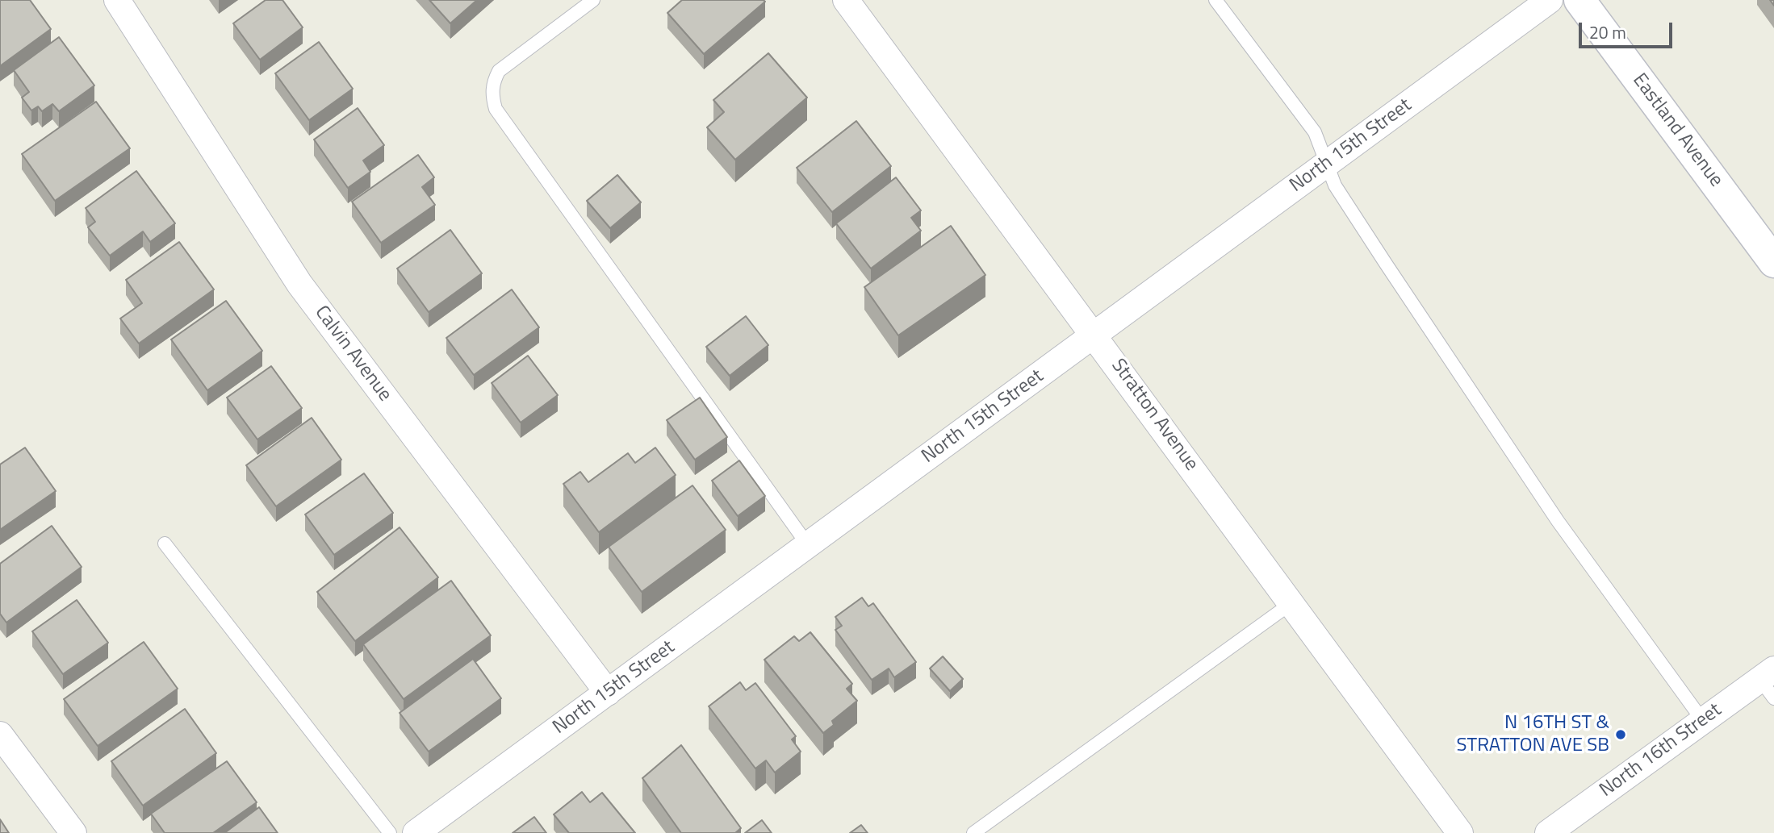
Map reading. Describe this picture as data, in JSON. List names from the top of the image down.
{
  "streets": {
    "street": [
      "Eastland Avenue",
      "North 15th Street",
      "Calvin Avenue",
      "Stratton Avenue",
      "North 16th Street"
    ]
  },
  "crossings": [
    ["North 15th Street", "Calvin Avenue"],
    ["North 15th Street", "Stratton Avenue"]
  ],
  "places": ["N 16TH ST & STRATTON AVE SB"],
  "scale_bar": "20 m"
}
